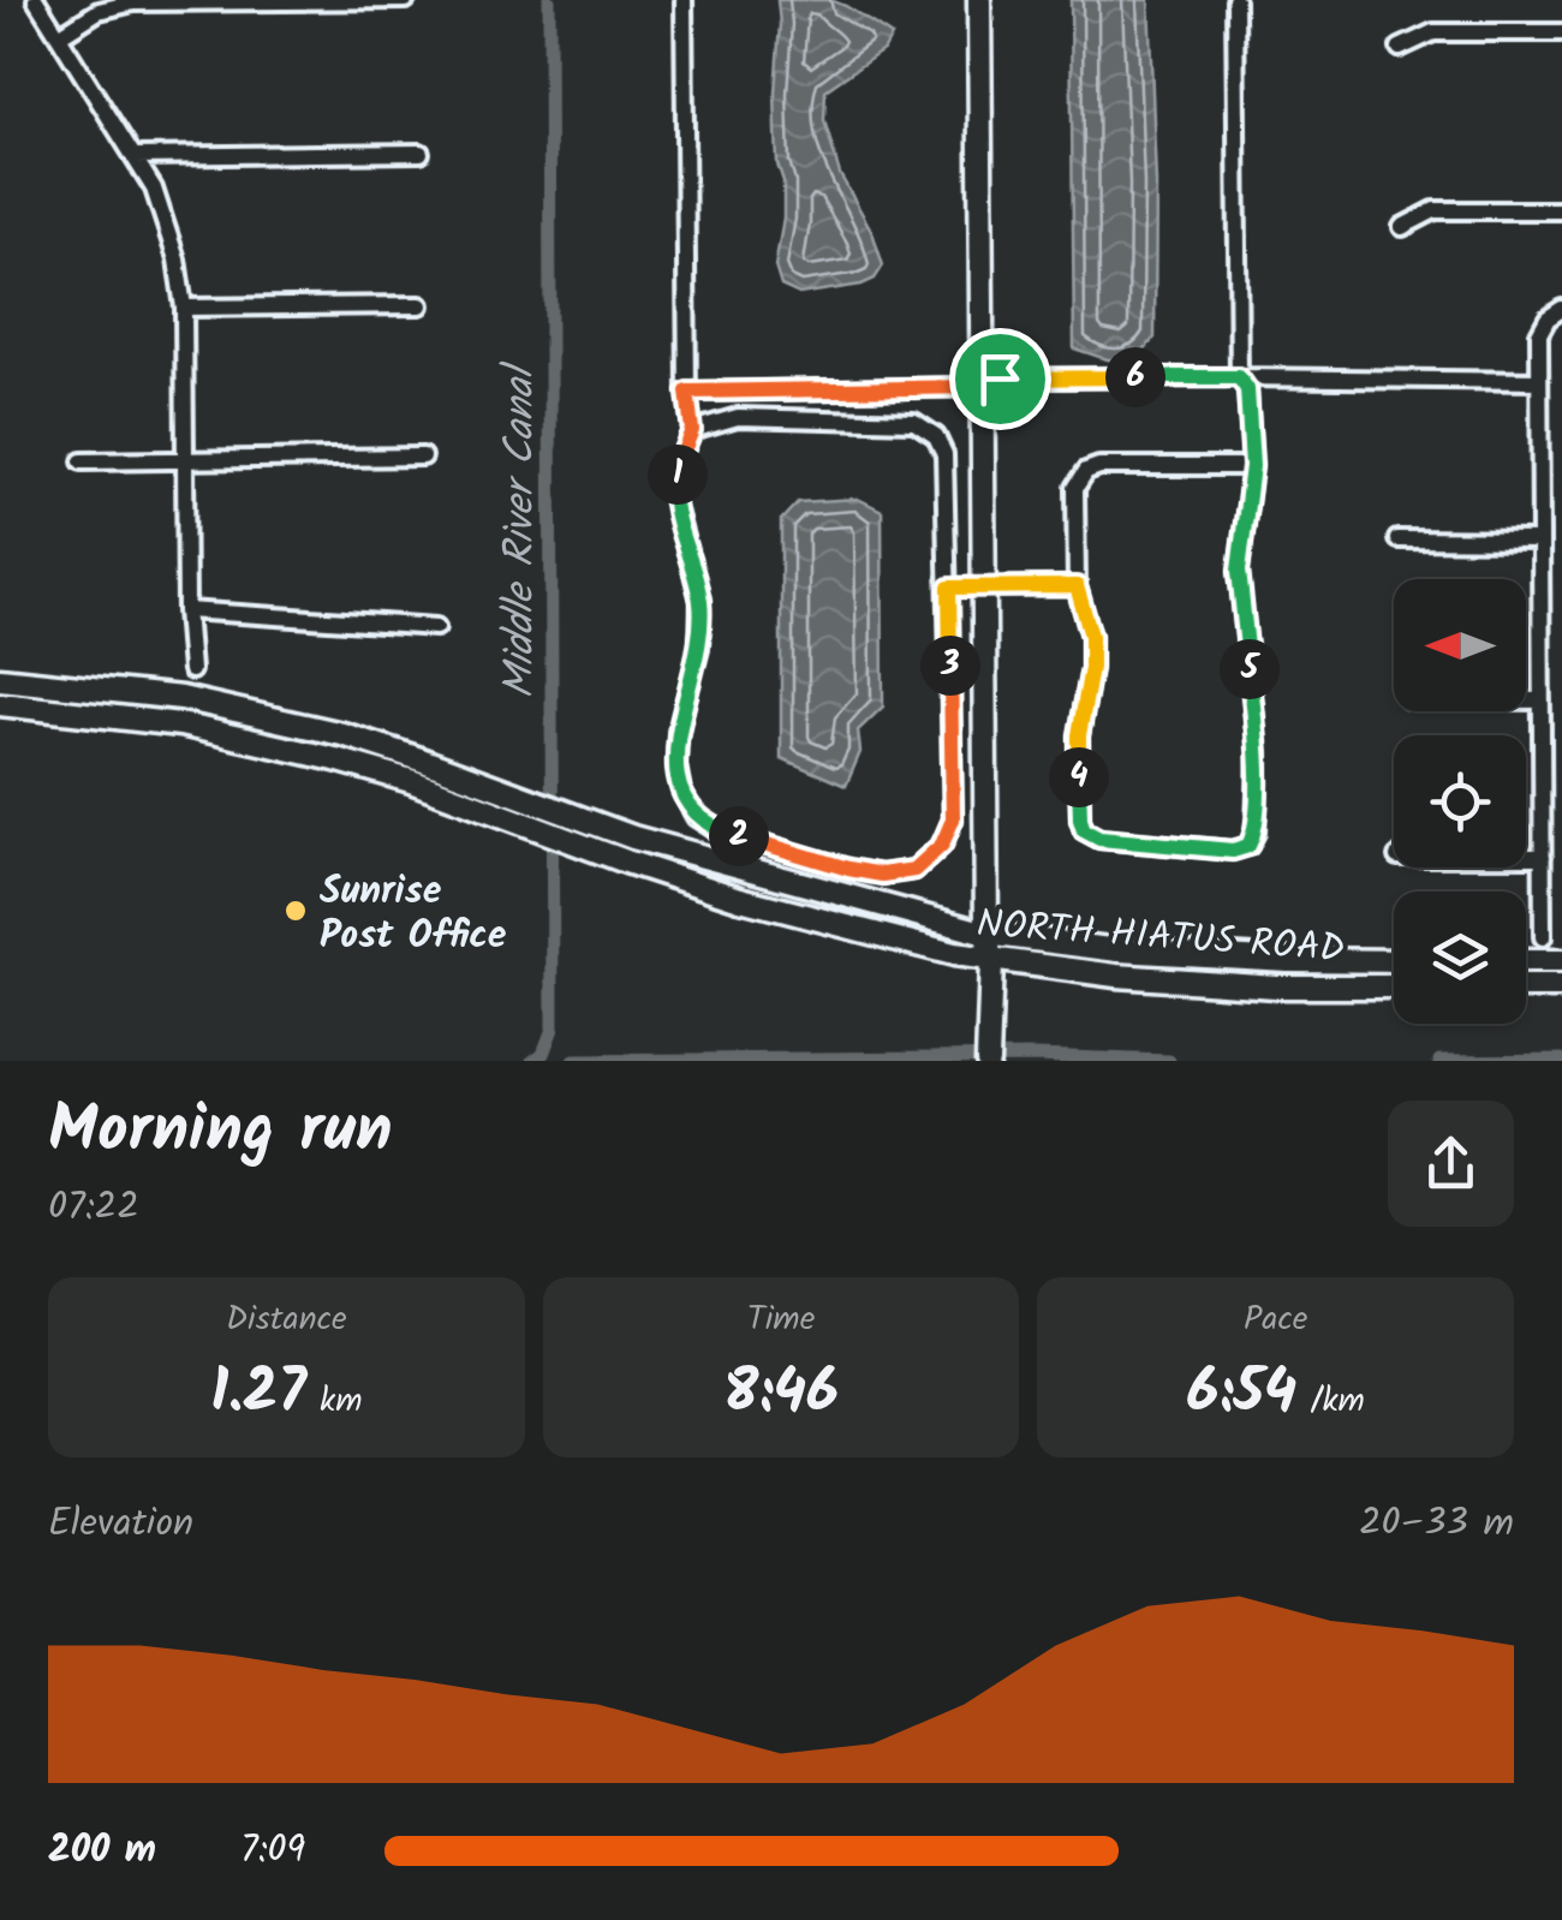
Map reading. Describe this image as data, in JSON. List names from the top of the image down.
{
  "streets": {
    "main road": ["NORTH HIATUS ROAD"]
  },
  "water": ["Middle River Canal"],
  "places": ["Sunrise Post Office"],
  "north": "left",
  "page": {
    "pins": [
      "6",
      "1",
      "3",
      "5",
      "4",
      "2"
    ],
    "heading": ["Morning run", "07:22"],
    "stats": [
      ["Distance", "1.27 km"],
      ["Time", "8:46"],
      ["Pace", "6:54 /km"]
    ],
    "chart": ["Elevation", "20–33 m"],
    "list": [
      {
        "name": "200 m",
        "note": "7:09"
      }
    ]
  }
}
